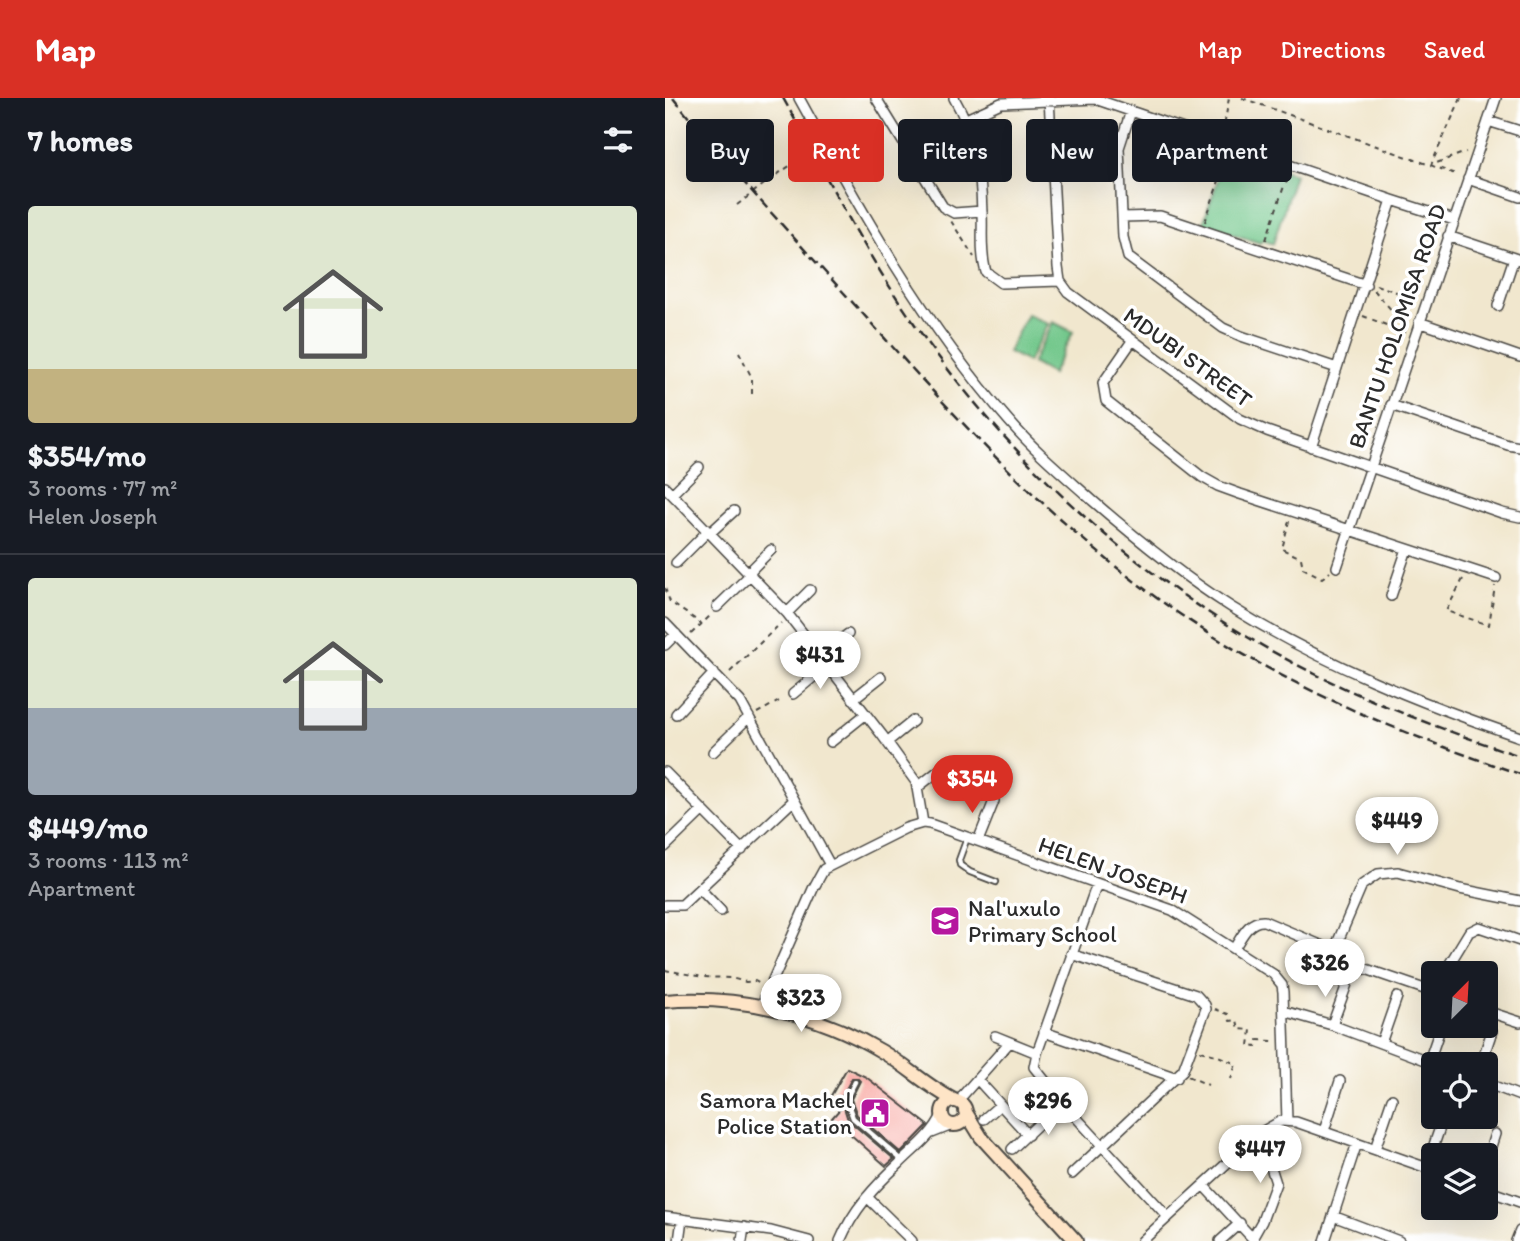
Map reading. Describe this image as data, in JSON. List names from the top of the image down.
{
  "streets": {
    "street": ["BANTU HOLOMISA ROAD", "MDUBI STREET", "HELEN JOSEPH"]
  },
  "crossings": [
    ["BANTU HOLOMISA ROAD", "MDUBI STREET"]
  ],
  "places": {
    "school or university": ["Nal'uxulo Primary School"],
    "public building": ["Samora Machel Police Station"]
  },
  "north": "top right",
  "page": {
    "header": "Map",
    "nav": ["Map", "Directions", "Saved"],
    "heading": "7 homes",
    "chip": [
      "Buy",
      "Rent",
      "Filters",
      "New",
      "Apartment"
    ],
    "list": [
      {
        "name": "$354/mo",
        "note": "3 rooms · 77 m² · Helen Joseph"
      },
      {
        "name": "$449/mo",
        "note": "3 rooms · 113 m² · Apartment"
      }
    ],
    "price": [
      "$431",
      "$354",
      "$449",
      "$326",
      "$323",
      "$296",
      "$447"
    ]
  }
}
